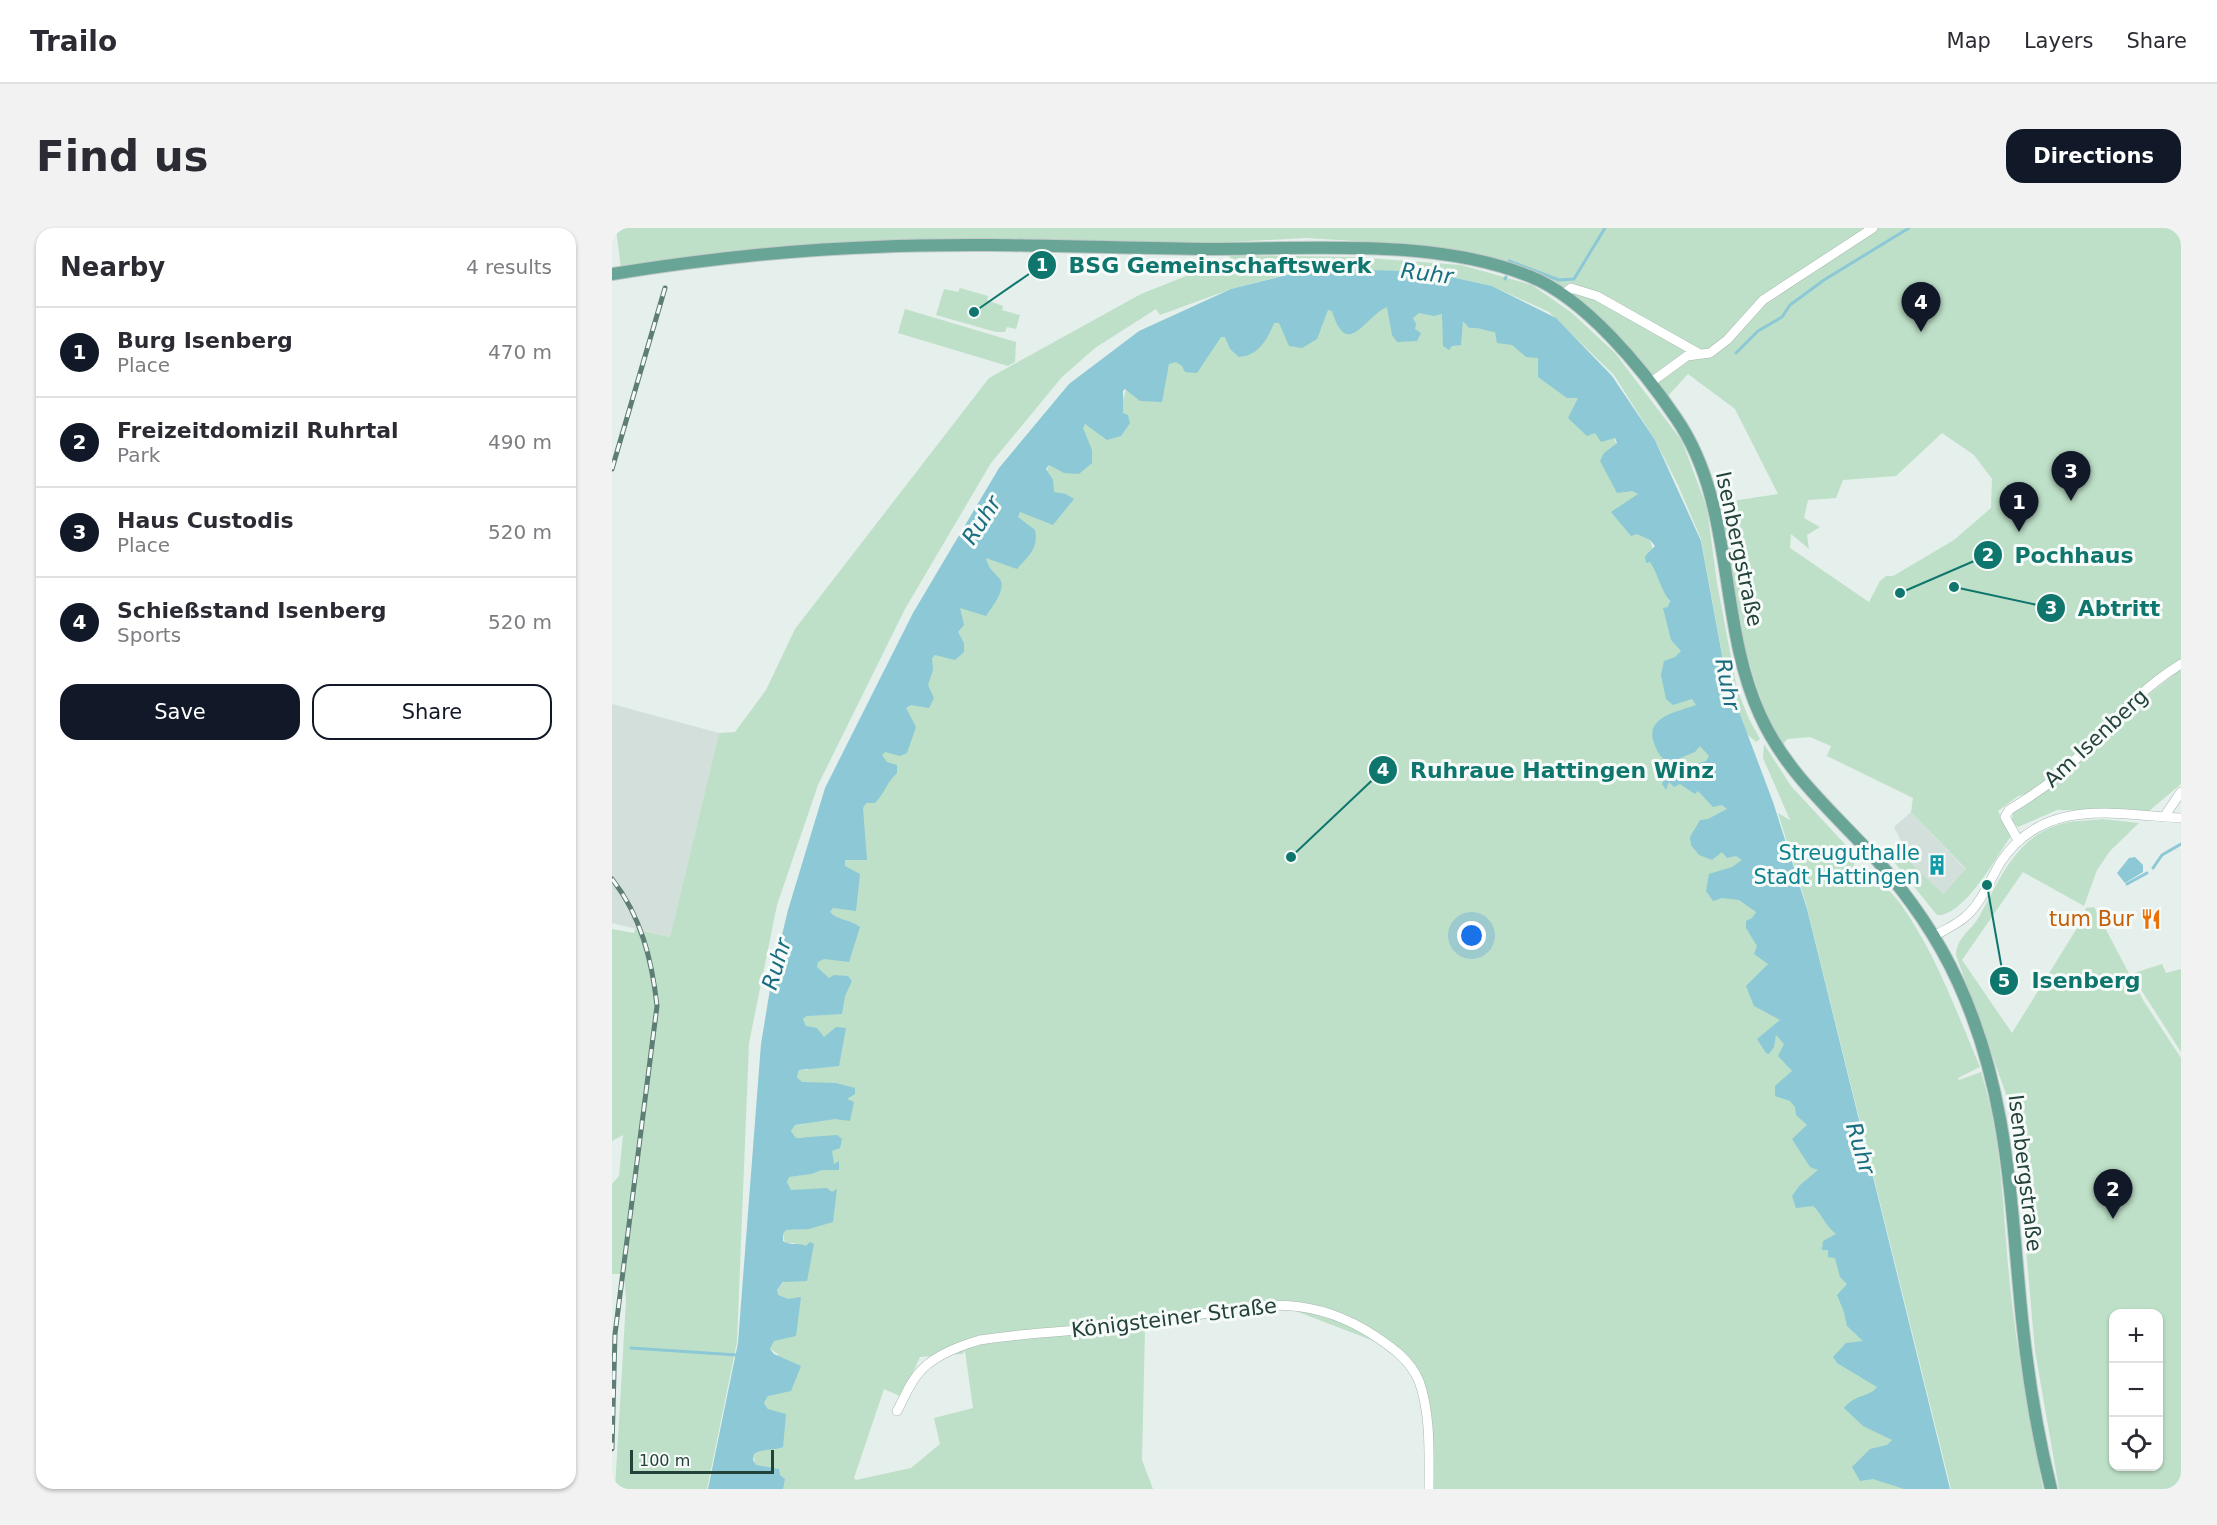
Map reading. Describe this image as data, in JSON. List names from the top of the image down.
{
  "streets": {
    "main road": ["Isenbergstraße"],
    "street": ["Am Isenberg", "Königsteiner Straße"]
  },
  "water": ["Ruhr"],
  "places": {
    "other": [
      "BSG Gemeinschaftswerk",
      "Abtritt",
      "Pochhaus",
      "Ruhraue Hattingen Winz",
      "Isenberg"
    ],
    "building": ["Streuguthalle Stadt Hattingen"],
    "restaurant": ["tum Bur"]
  },
  "scale_bar": "100 m",
  "page": {
    "header": "Trailo",
    "nav": ["Map", "Layers", "Share"],
    "buttons": [
      "Directions",
      ["Save", "Share"]
    ],
    "title": "Find us",
    "heading": ["Nearby", "4 results"],
    "pins": [
      "4",
      "3",
      "1",
      "2"
    ],
    "list": [
      {
        "mark": "1",
        "name": "Burg Isenberg",
        "note": "Place",
        "value": "470 m"
      },
      {
        "mark": "2",
        "name": "Freizeitdomizil Ruhrtal",
        "note": "Park",
        "value": "490 m"
      },
      {
        "mark": "3",
        "name": "Haus Custodis",
        "note": "Place",
        "value": "520 m"
      },
      {
        "mark": "4",
        "name": "Schießstand Isenberg",
        "note": "Sports",
        "value": "520 m"
      }
    ],
    "map_buttons": ["+", "−"],
    "scale": "100 m"
  }
}
